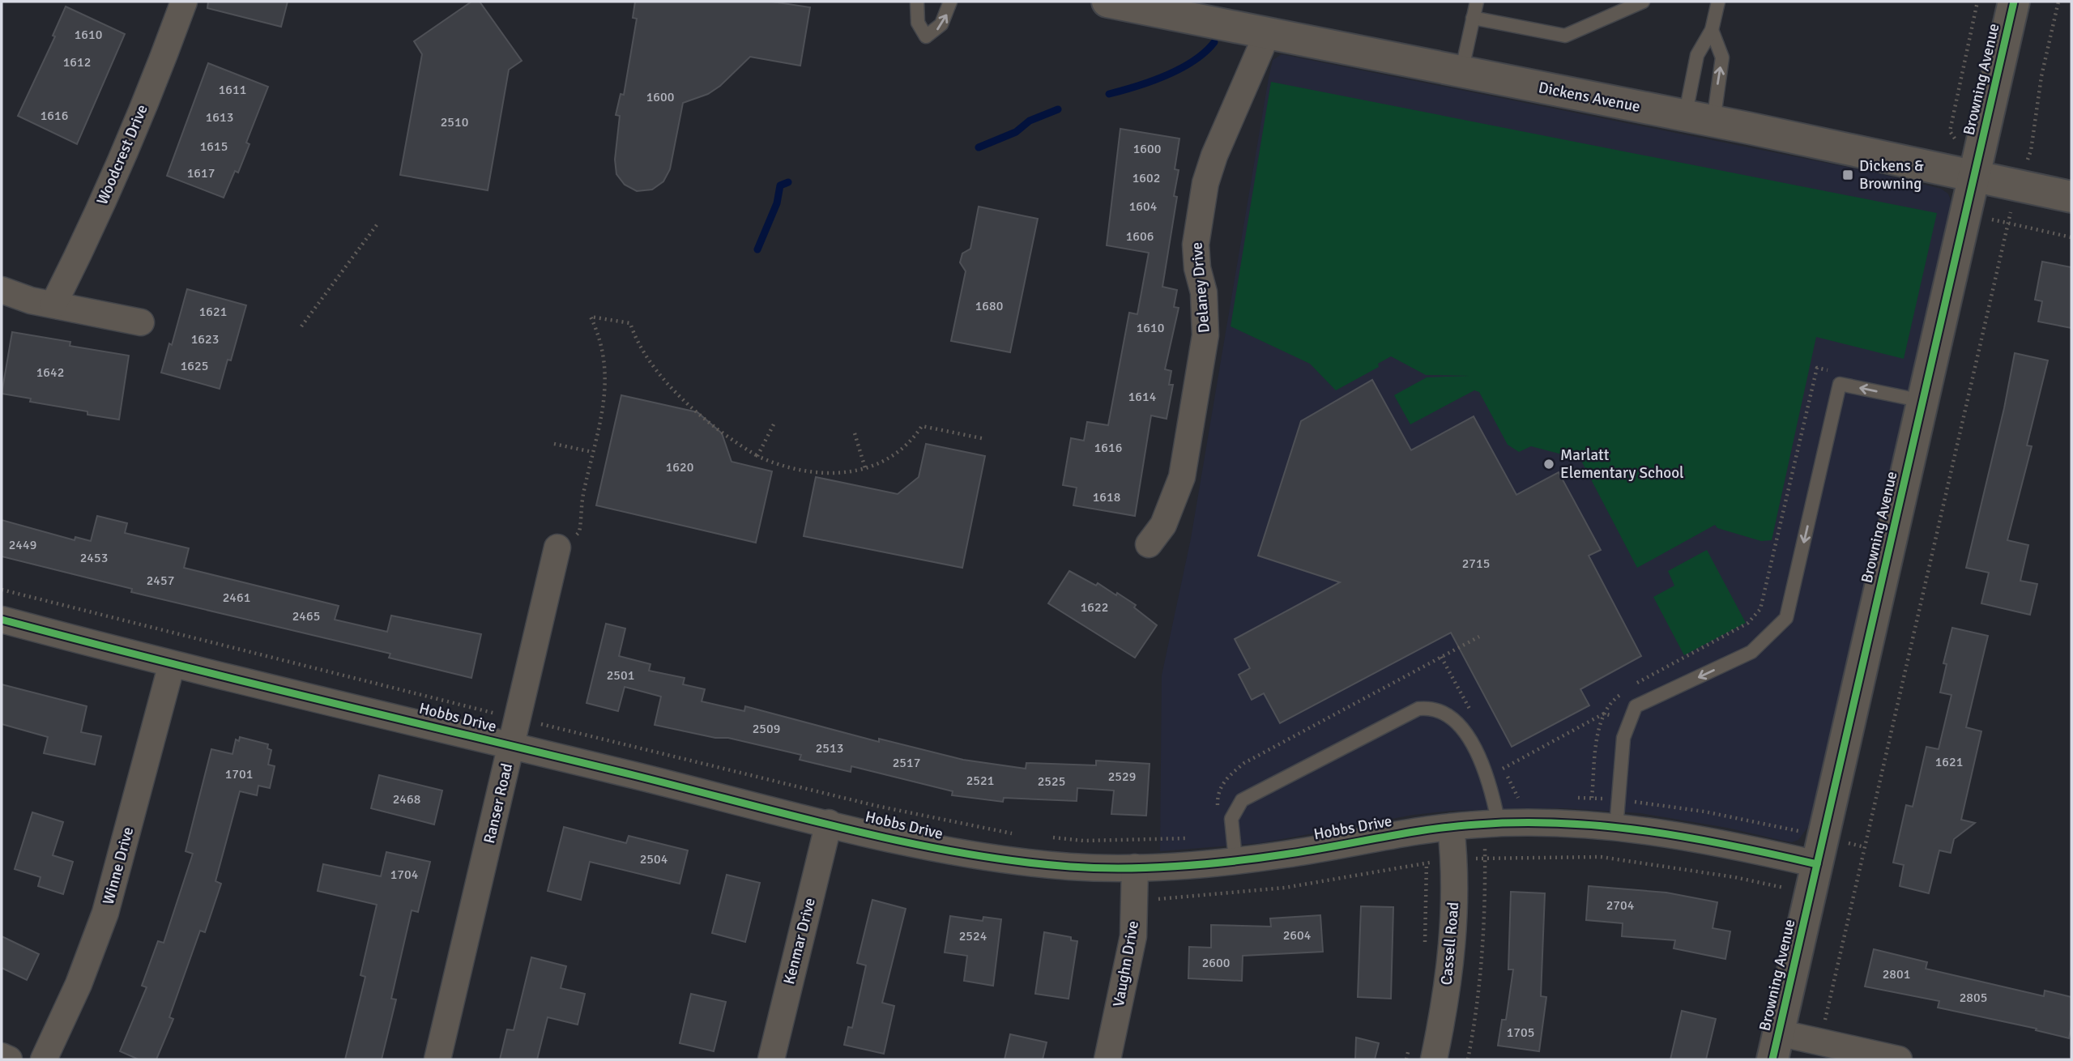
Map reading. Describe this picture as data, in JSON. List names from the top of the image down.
{
  "streets": {
    "street": [
      "Browning Avenue",
      "Dickens Avenue",
      "Woodcrest Drive",
      "Delaney Drive",
      "Hobbs Drive",
      "Ranser Road",
      "Winne Drive",
      "Kenmar Drive",
      "Cassell Road",
      "Vaughn Drive"
    ]
  },
  "crossings": [
    ["Browning Avenue", "Dickens Avenue"],
    ["Browning Avenue", "Hobbs Drive"],
    ["Dickens Avenue", "Delaney Drive"],
    ["Hobbs Drive", "Ranser Road"],
    ["Hobbs Drive", "Winne Drive"],
    ["Hobbs Drive", "Kenmar Drive"],
    ["Hobbs Drive", "Cassell Road"],
    ["Hobbs Drive", "Vaughn Drive"]
  ],
  "places": {
    "transit": ["Dickens & Browning"],
    "other": ["Marlatt Elementary School"]
  },
  "house_numbers": [
    "1610",
    "1612",
    "1611",
    "1600",
    "1616",
    "1613",
    "2510",
    "1615",
    "1600",
    "1617",
    "1602",
    "1604",
    "1606",
    "1680",
    "1621",
    "1610",
    "1623",
    "1625",
    "1642",
    "1614",
    "1616",
    "1620",
    "1618",
    "2449",
    "2453",
    "2715",
    "2457",
    "2461",
    "1622",
    "2465",
    "2501",
    "2509",
    "2513",
    "1621",
    "2517",
    "1701",
    "2529",
    "2521",
    "2525",
    "2468",
    "2504",
    "1704",
    "2704",
    "2604",
    "2524",
    "2600",
    "2801",
    "2805",
    "1705"
  ]
}
